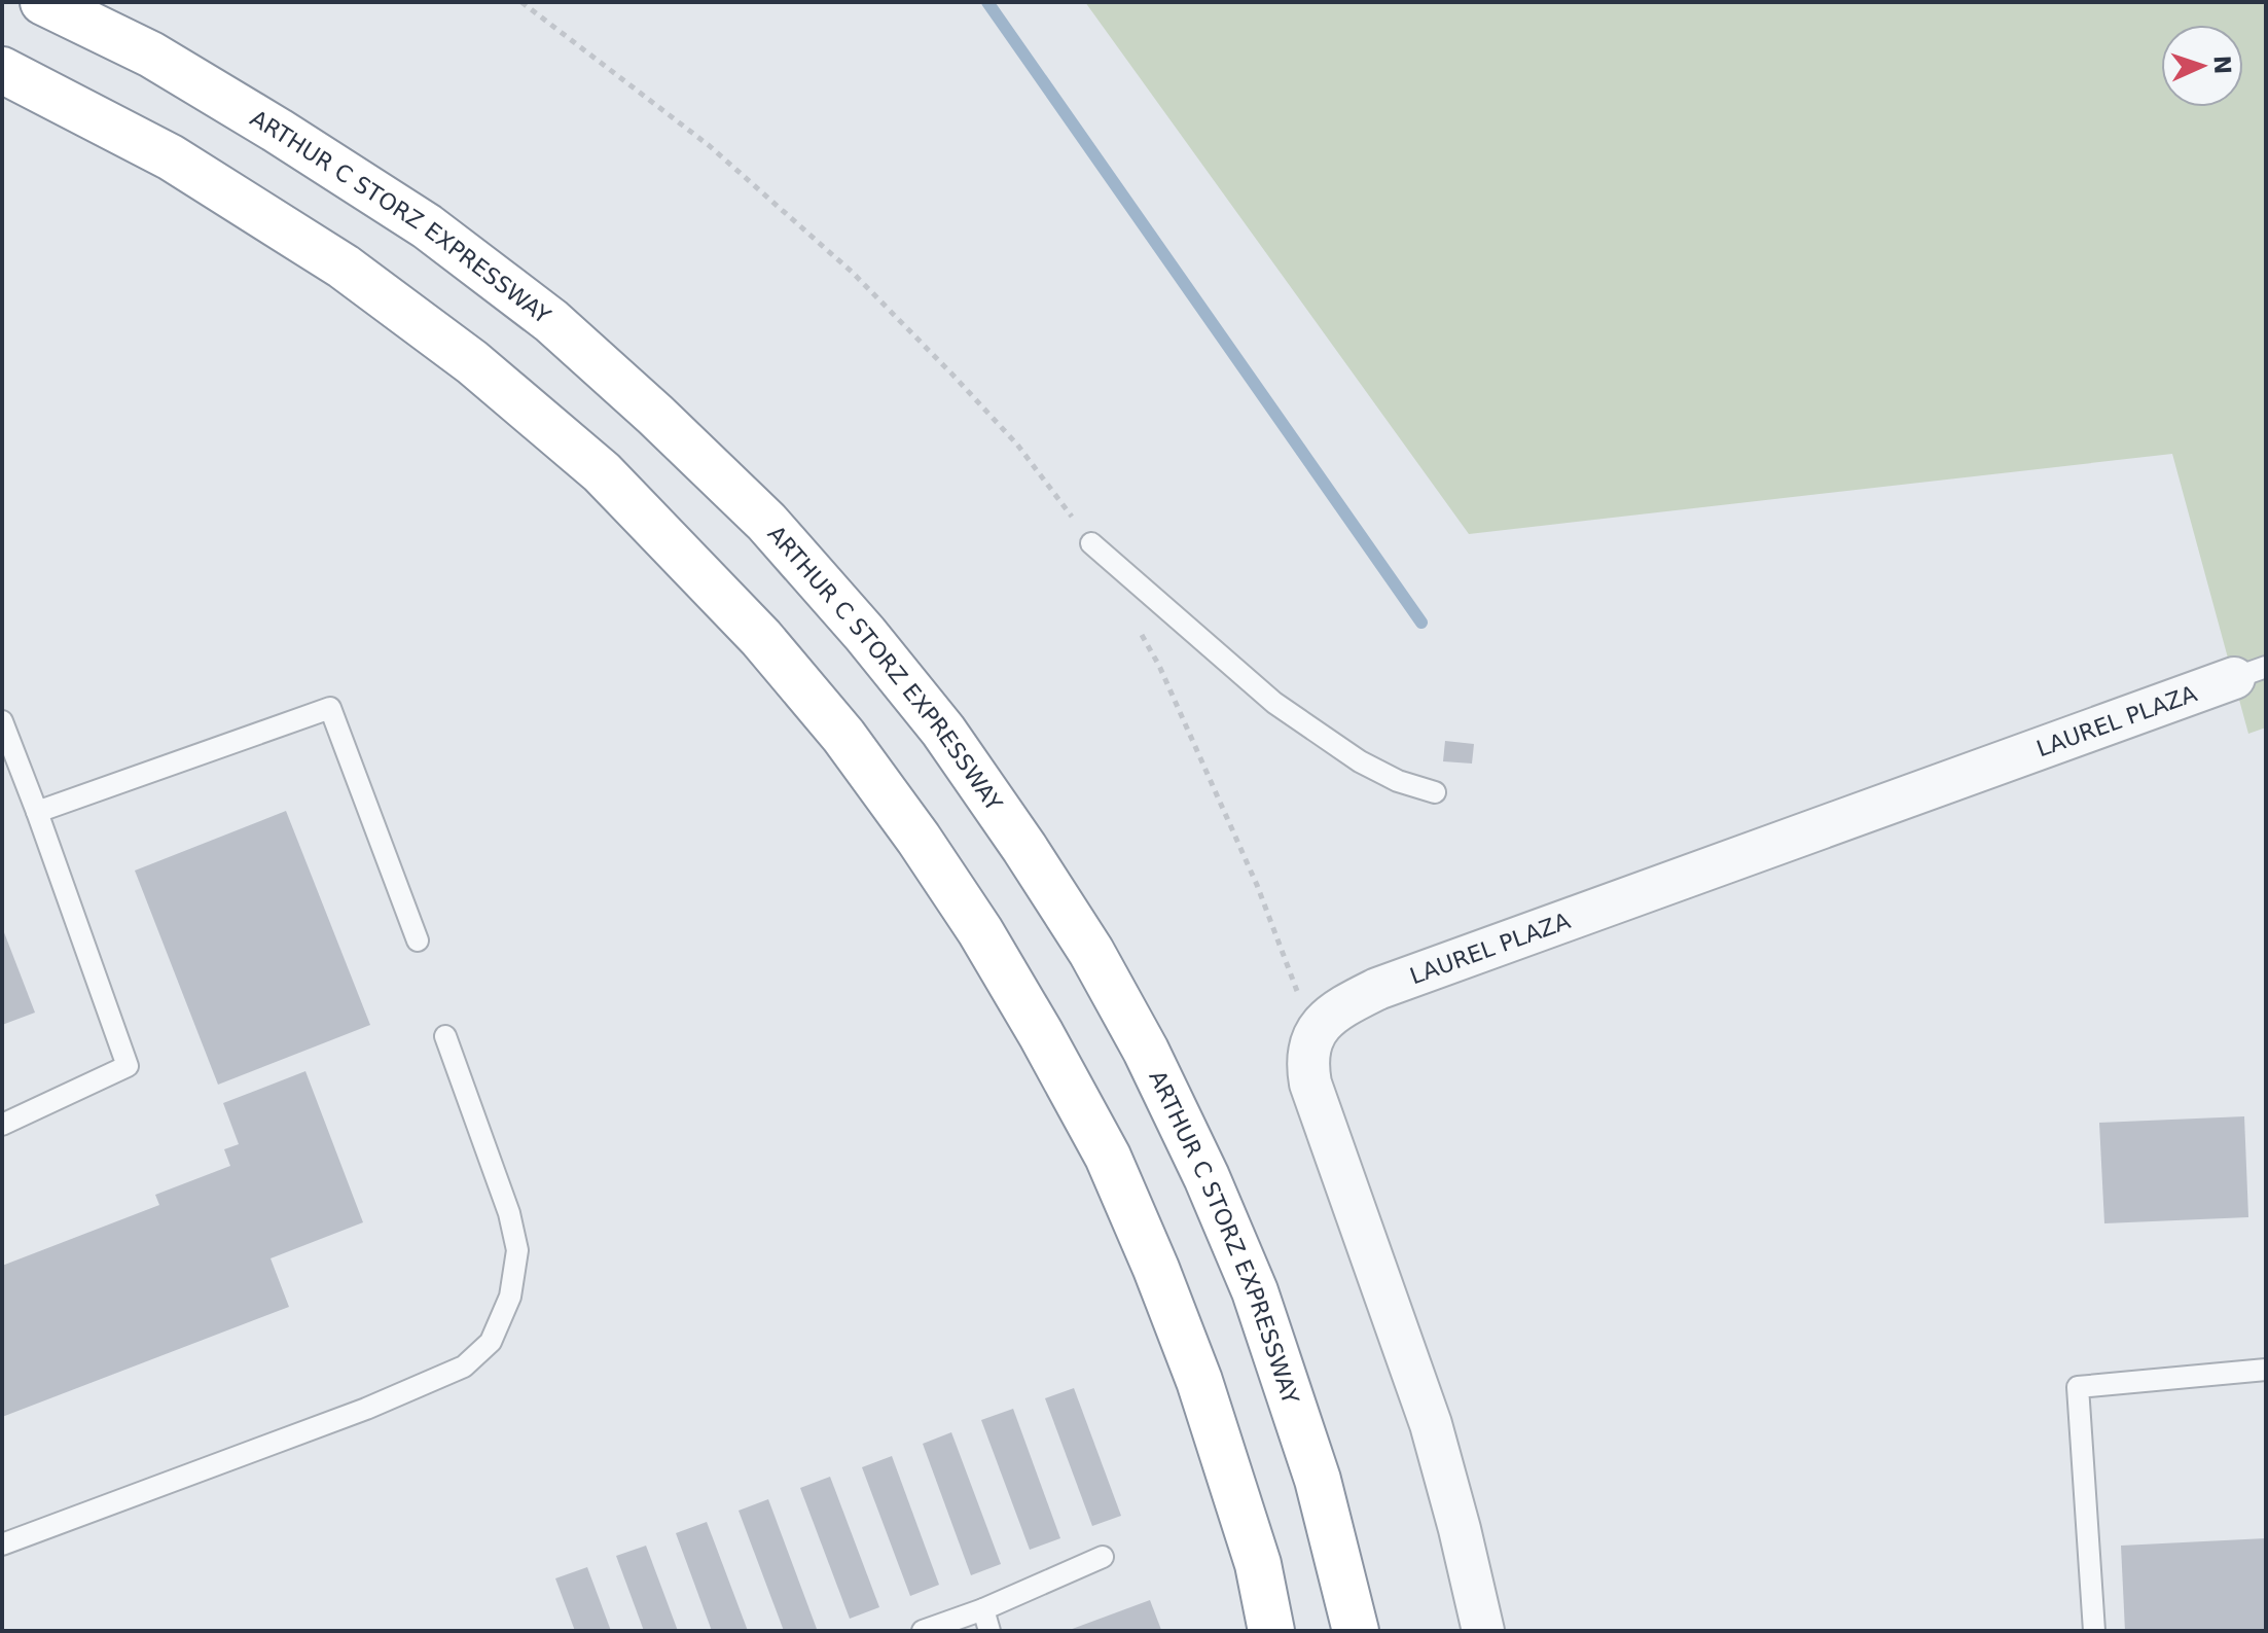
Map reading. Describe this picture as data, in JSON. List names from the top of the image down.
{
  "streets": {
    "highway": ["ARTHUR C STORZ EXPRESSWAY"],
    "street": ["LAUREL PLAZA"]
  },
  "north": "right"
}
